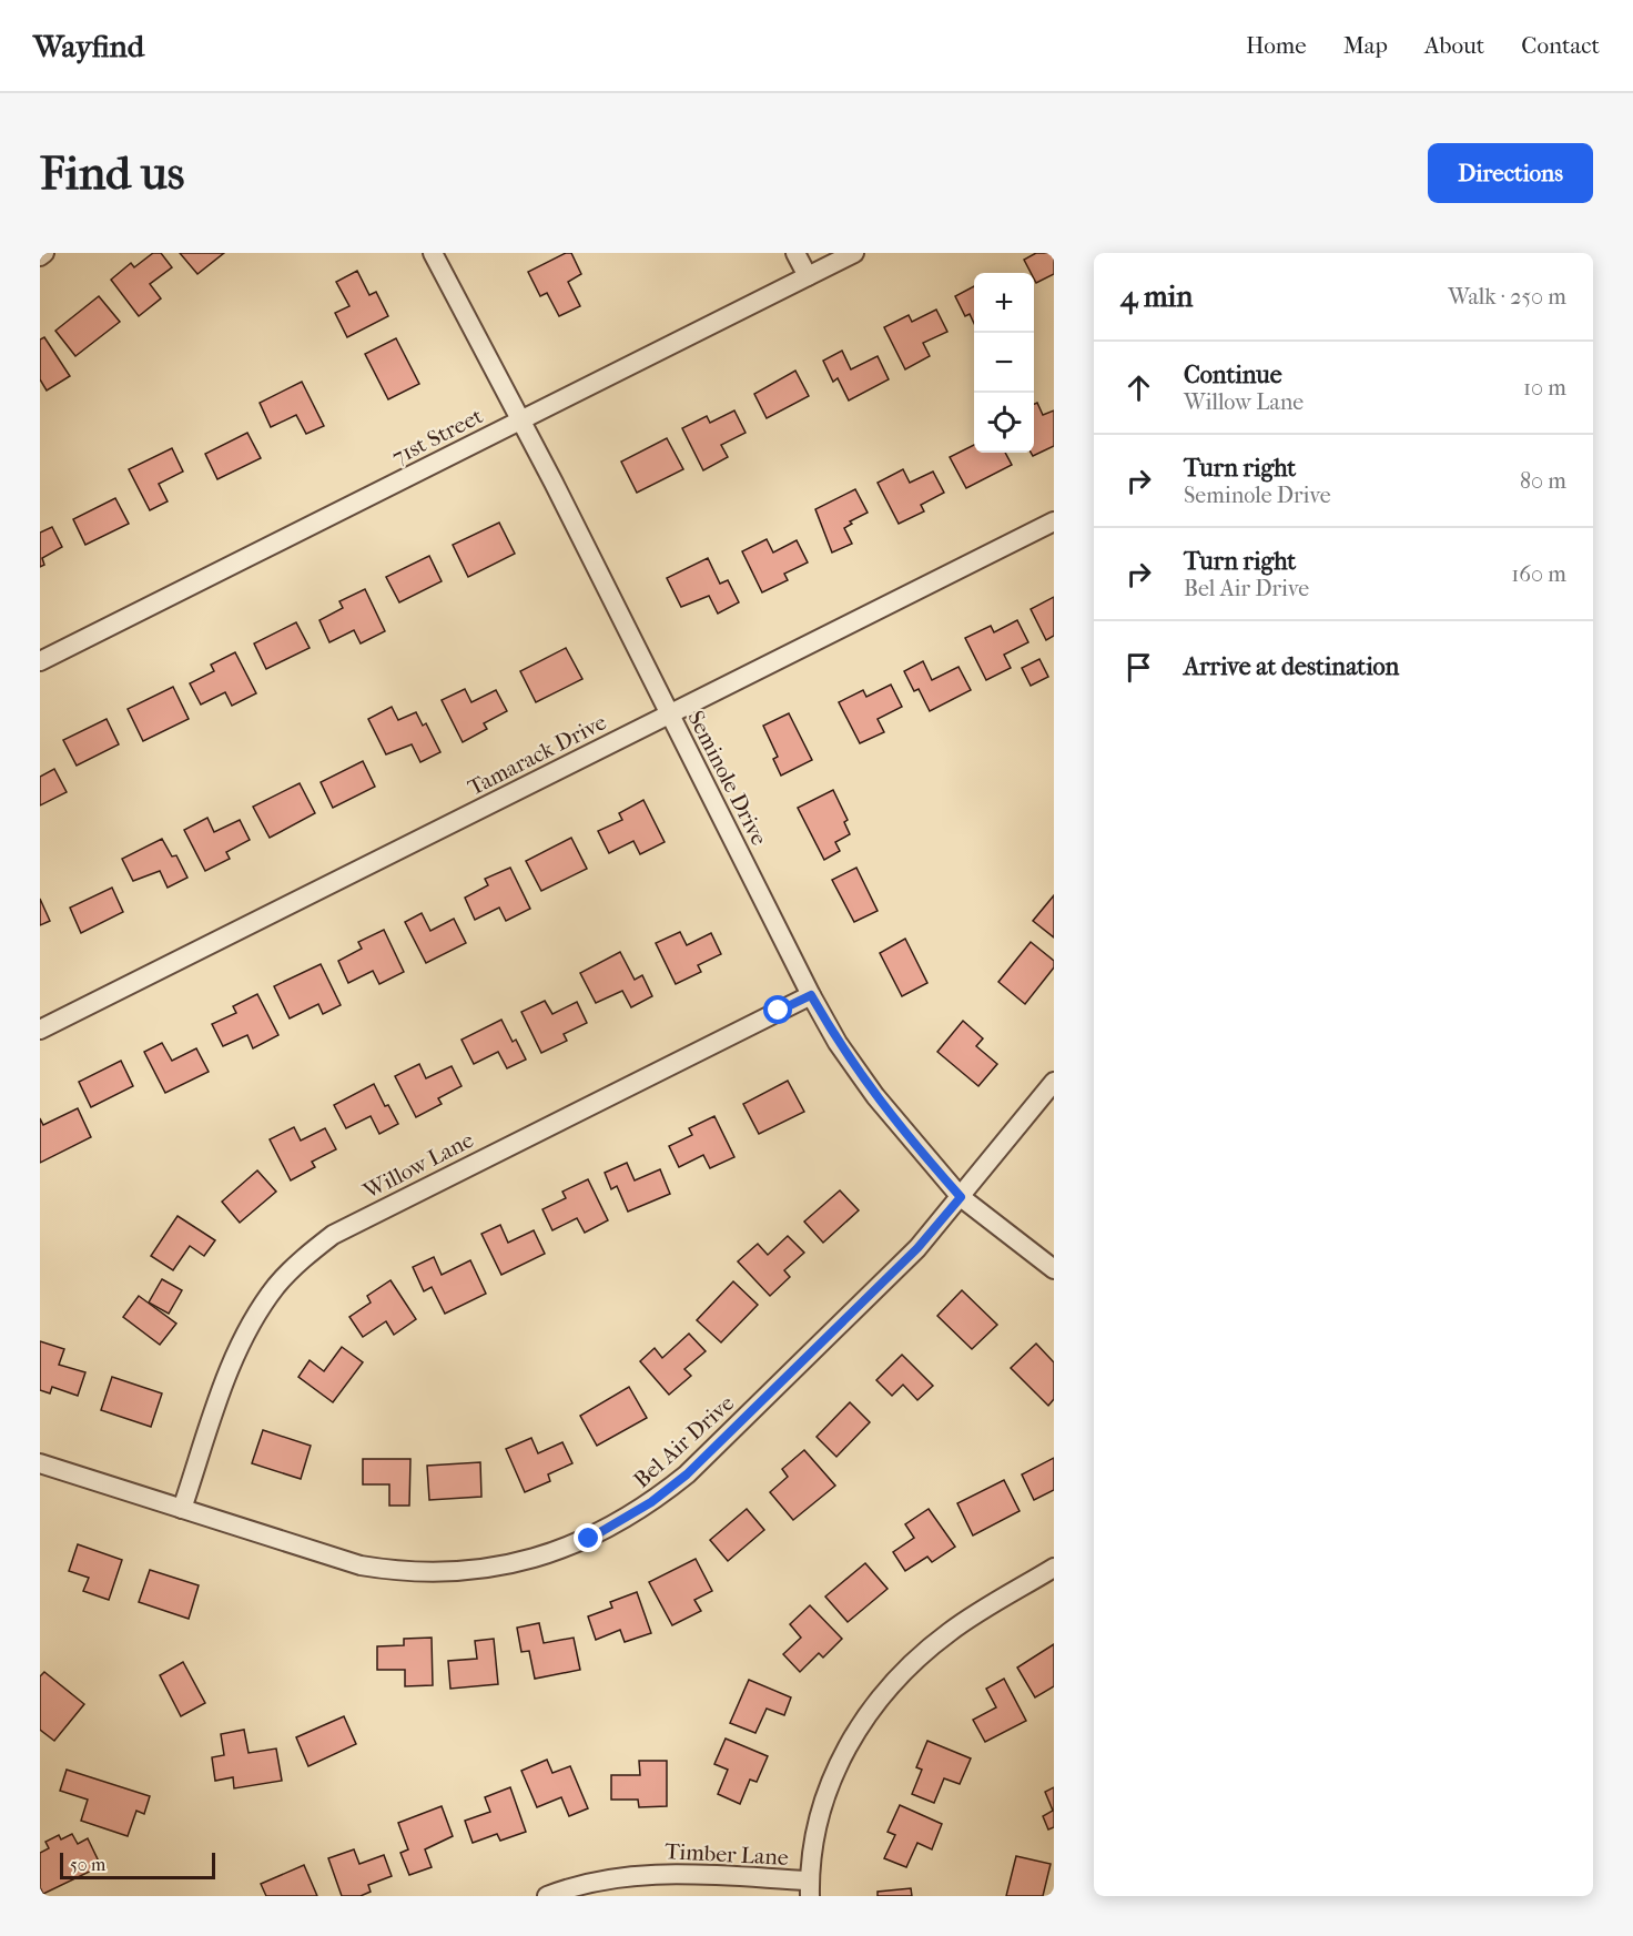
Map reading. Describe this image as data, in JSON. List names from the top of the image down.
{
  "streets": {
    "street": [
      "71st Street",
      "Tamarack Drive",
      "Seminole Drive",
      "Willow Lane",
      "Bel Air Drive",
      "Timber Lane"
    ]
  },
  "crossings": [
    ["71st Street", "Seminole Drive"],
    ["Tamarack Drive", "Seminole Drive"],
    ["Seminole Drive", "Willow Lane"],
    ["Seminole Drive", "Bel Air Drive"],
    ["Willow Lane", "Bel Air Drive"]
  ],
  "scale_bar": "50 m",
  "page": {
    "header": "Wayfind",
    "nav": [
      "Home",
      "Map",
      "About",
      "Contact"
    ],
    "buttons": "Directions",
    "title": "Find us",
    "heading": ["4 min", "Walk · 250 m"],
    "map_buttons": ["+", "−"],
    "list": [
      ["Continue", "Willow Lane", "10 m"],
      ["Turn right", "Seminole Drive", "80 m"],
      ["Turn right", "Bel Air Drive", "160 m"],
      "Arrive at destination"
    ],
    "scale": "50 m"
  }
}
